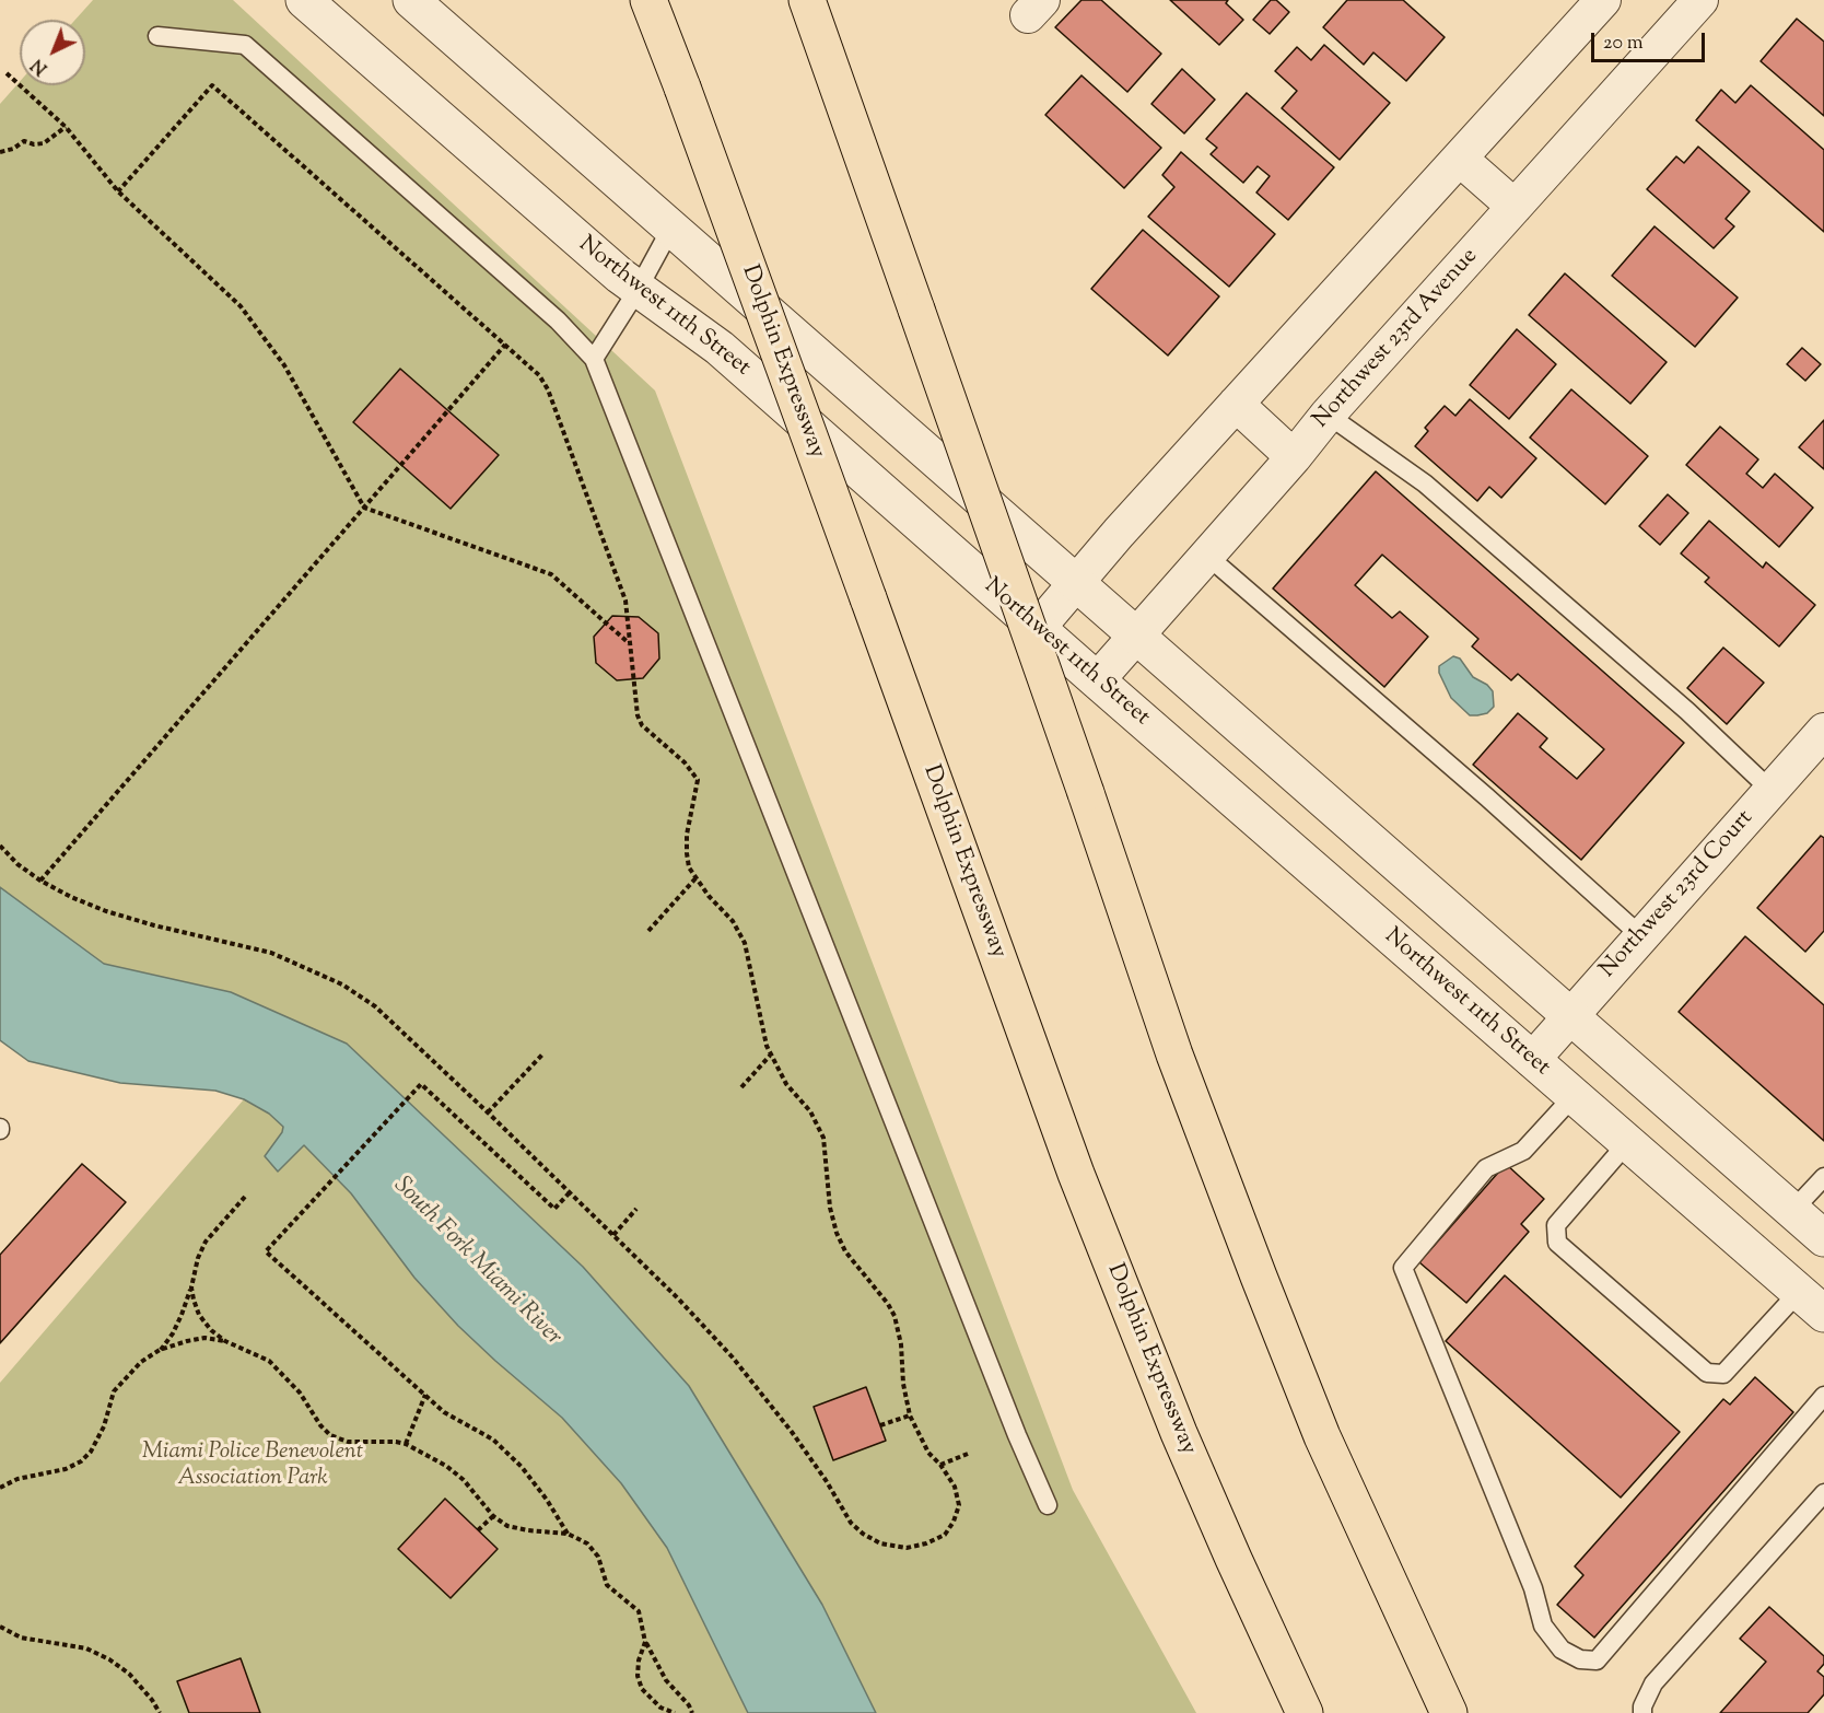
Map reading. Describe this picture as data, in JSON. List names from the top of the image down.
{
  "streets": {
    "highway": ["Dolphin Expressway"],
    "street": ["Northwest 11th Street", "Northwest 23rd Avenue", "Northwest 23rd Court"]
  },
  "crossings": [
    ["Northwest 11th Street", "Northwest 23rd Avenue"],
    ["Northwest 11th Street", "Northwest 23rd Court"]
  ],
  "water": ["South Fork Miami River"],
  "parks": ["Miami Police Benevolent Association Park"],
  "scale_bar": "20 m",
  "north": "bottom left"
}
